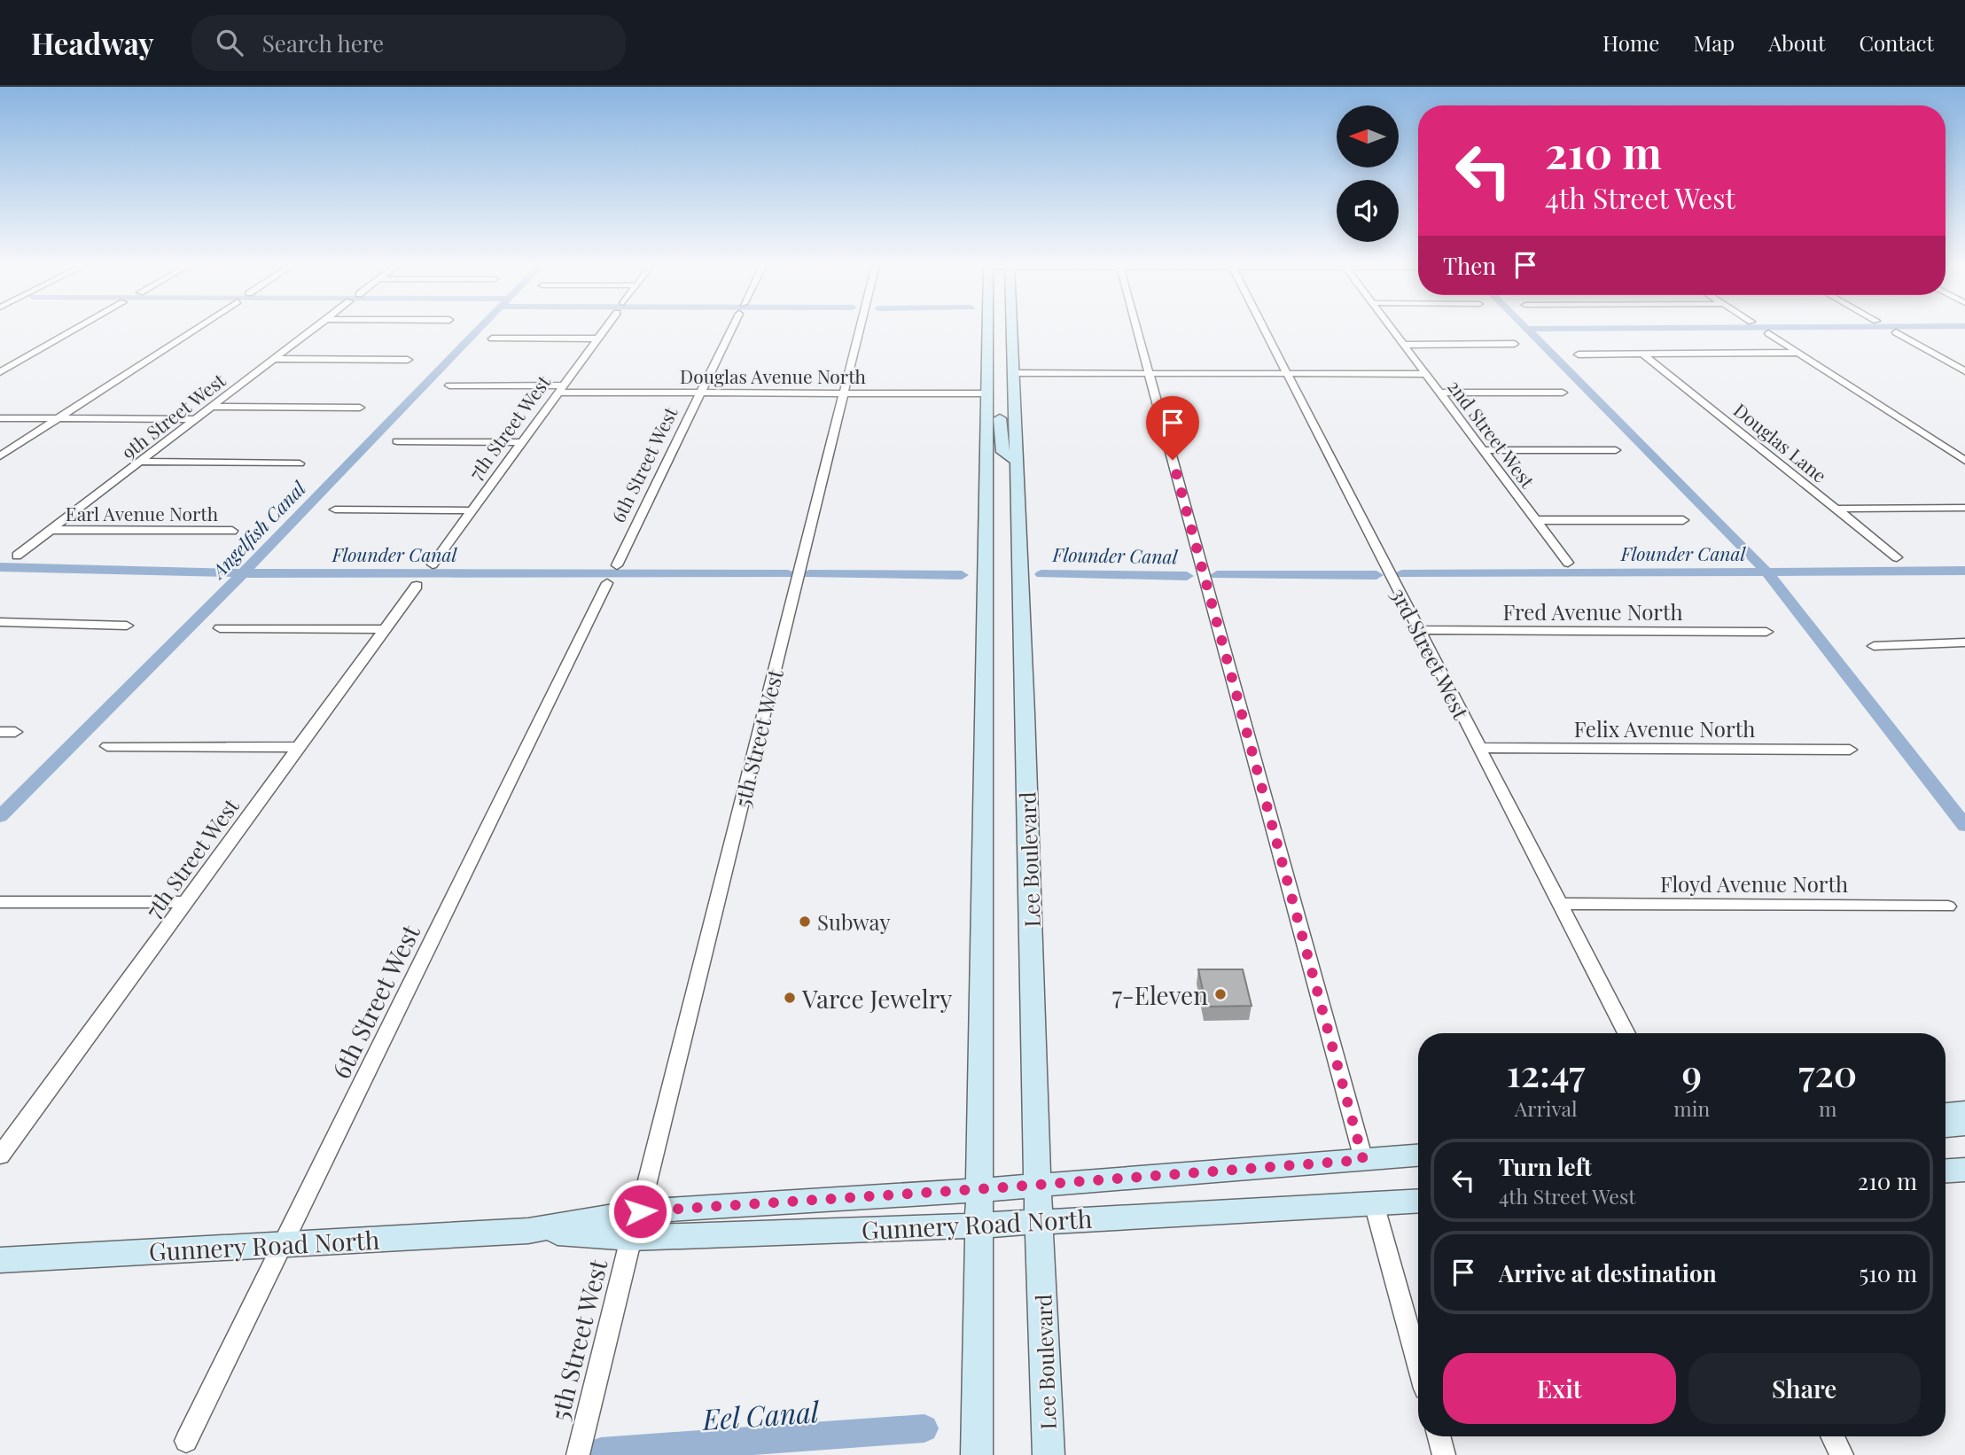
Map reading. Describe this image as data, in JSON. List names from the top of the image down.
{
  "streets": {
    "main road": ["Lee Boulevard", "Gunnery Road North"],
    "street": [
      "Douglas Avenue North",
      "9th Street West",
      "7th Street West",
      "2nd Street West",
      "Douglas Lane",
      "6th Street West",
      "Earl Avenue North",
      "Fred Avenue North",
      "3rd Street West",
      "Felix Avenue North",
      "5th Street West",
      "Floyd Avenue North"
    ]
  },
  "crossings": [
    ["Douglas Avenue North", "7th Street West"],
    ["Douglas Avenue North", "6th Street West"],
    ["Douglas Avenue North", "5th Street West"],
    ["Douglas Avenue North", "Lee Boulevard"],
    ["9th Street West", "Earl Avenue North"],
    ["6th Street West", "Gunnery Road North"],
    ["Fred Avenue North", "3rd Street West"],
    ["3rd Street West", "Felix Avenue North"],
    ["3rd Street West", "Floyd Avenue North"],
    ["5th Street West", "Gunnery Road North"],
    ["Lee Boulevard", "Gunnery Road North"]
  ],
  "water": ["Angelfish Canal", "Flounder Canal", "Eel Canal"],
  "places": ["Subway", "7-Eleven", "Varce Jewelry"],
  "north": "left",
  "page": {
    "header": "Headway",
    "search": "Search here",
    "nav": [
      "Home",
      "Map",
      "About",
      "Contact"
    ],
    "turn": ["210 m", "4th Street West"],
    "then": "Then",
    "eta": [
      "12:47",
      "Arrival",
      "9",
      "min",
      "720",
      "m"
    ],
    "list": [
      {
        "name": "Turn left",
        "note": "4th Street West",
        "value": "210 m"
      },
      {
        "name": "Arrive at destination",
        "value": "510 m"
      }
    ],
    "buttons": ["Exit", "Share"]
  }
}
